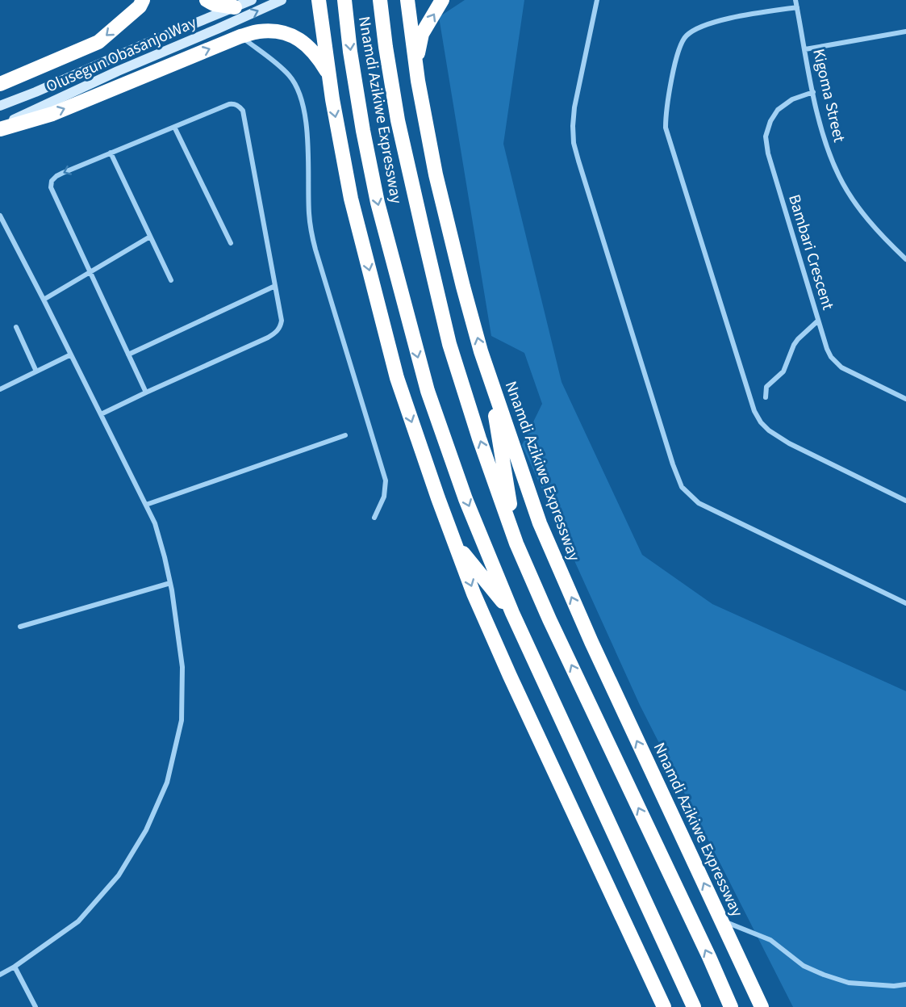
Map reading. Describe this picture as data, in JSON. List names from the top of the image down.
{
  "streets": {
    "highway": ["Nnamdi Azikiwe Expressway"],
    "main road": ["Olusegun Obasanjo Way"],
    "street": ["Kigoma Street", "Bambari Crescent"]
  },
  "crossings": [
    ["Kigoma Street", "Bambari Crescent"]
  ]
}
